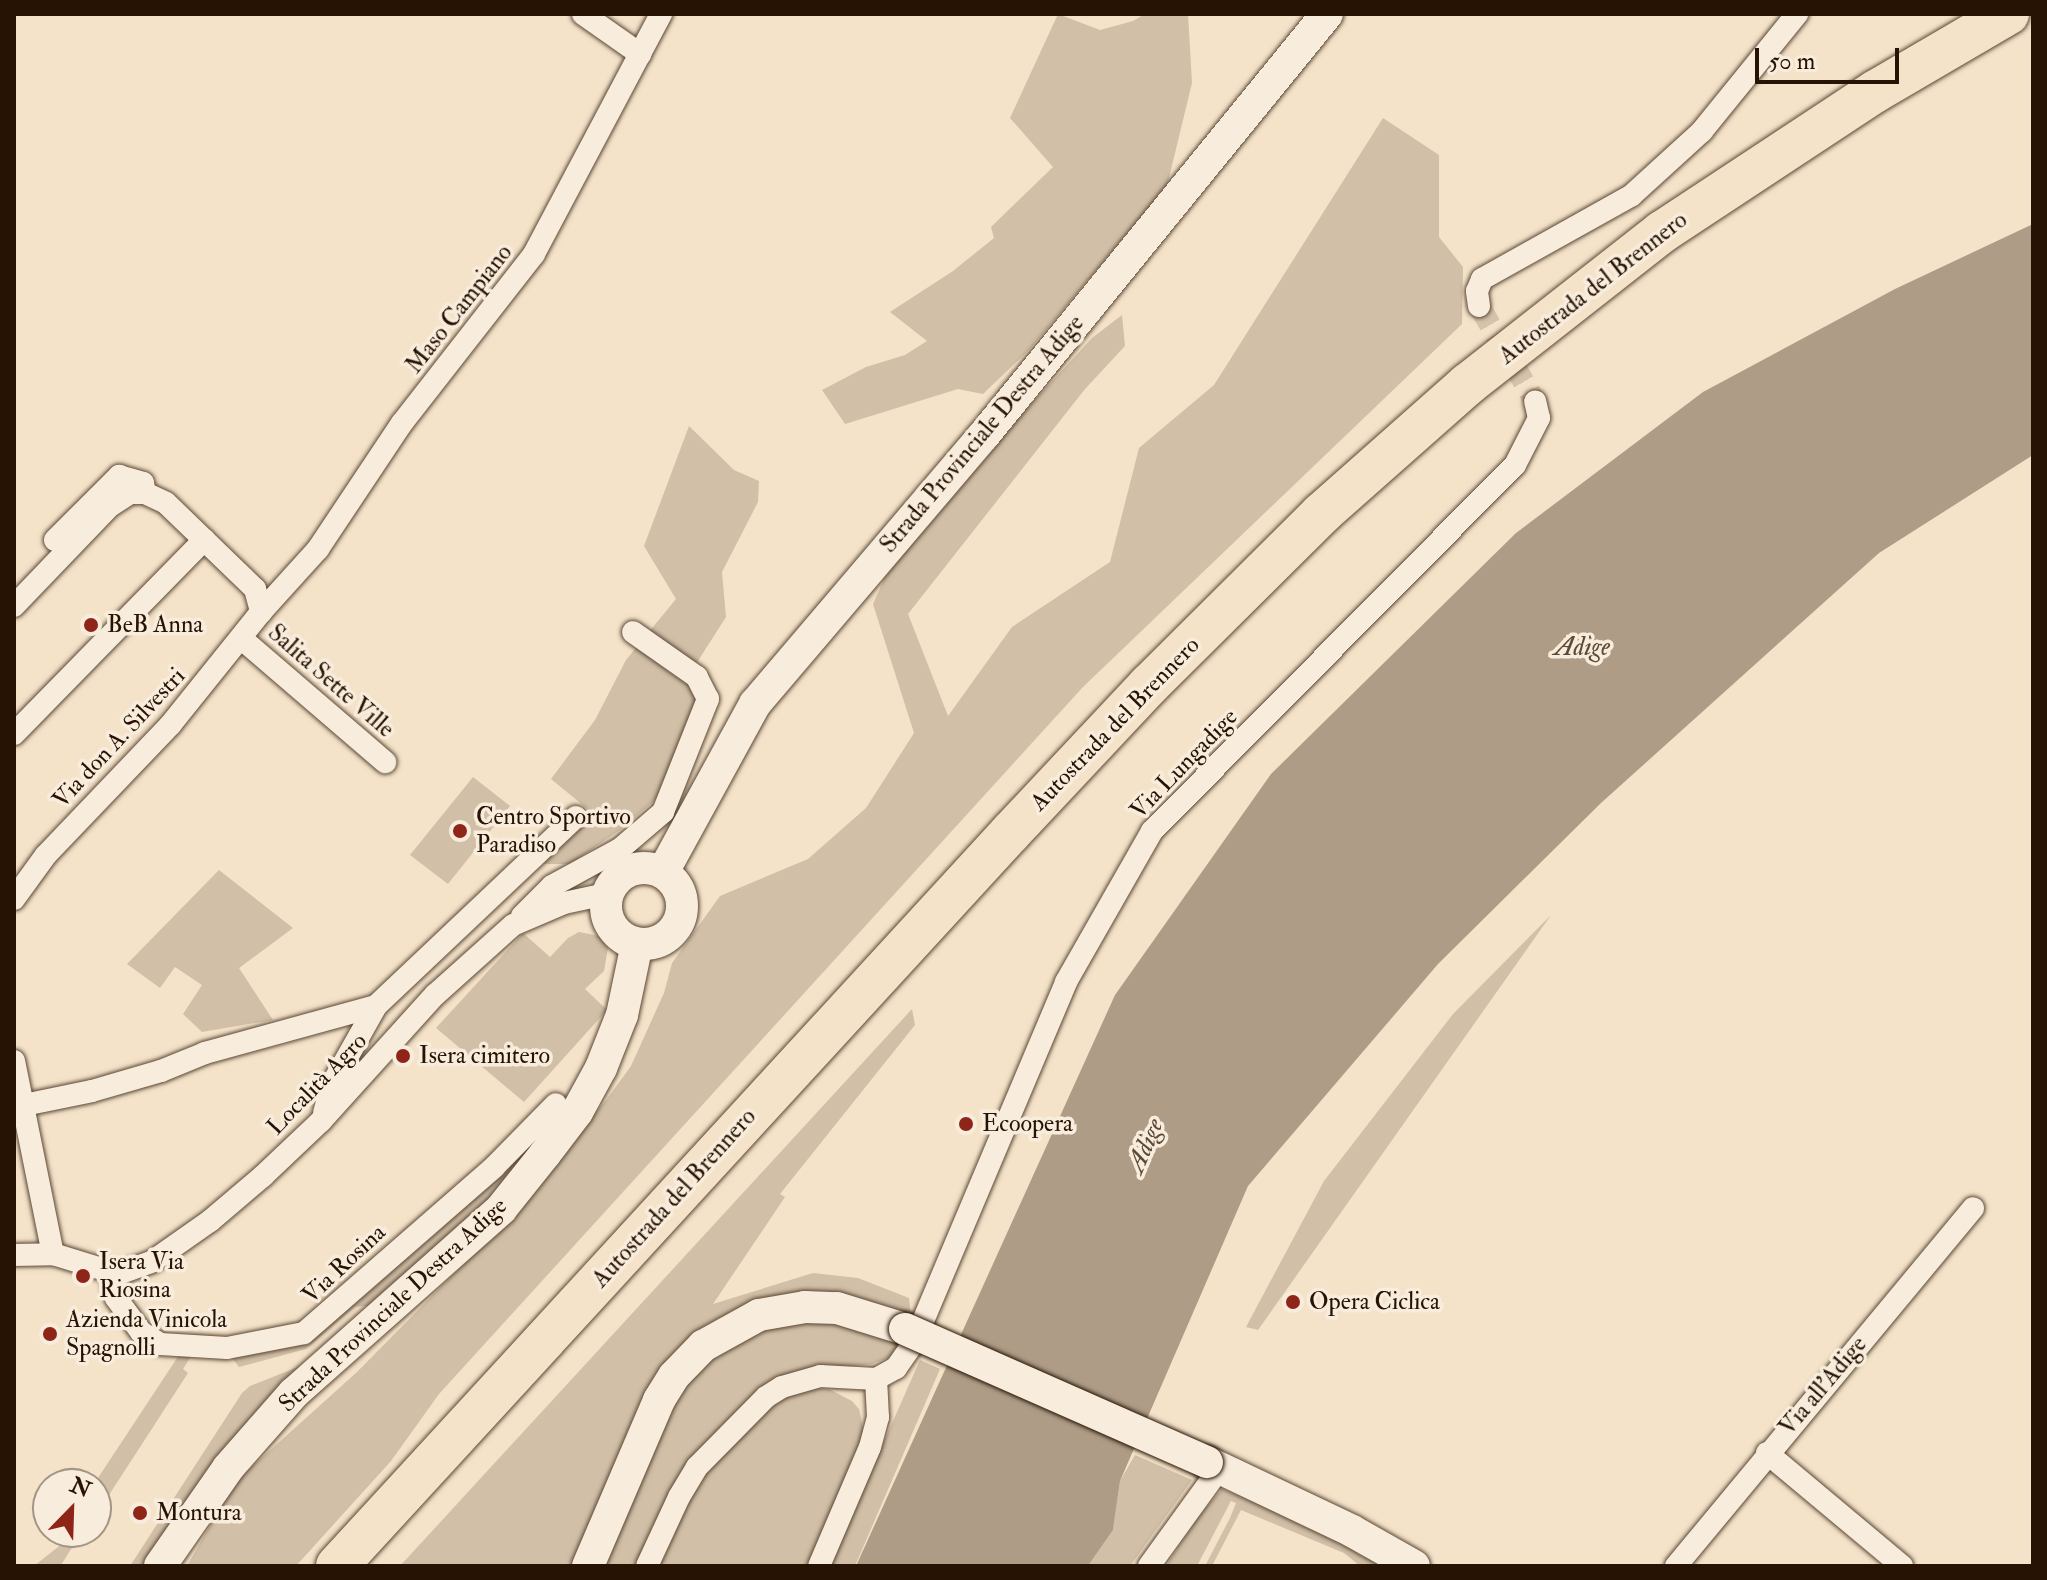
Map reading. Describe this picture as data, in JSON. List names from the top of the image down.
{
  "streets": {
    "highway": ["Autostrada del Brennero"],
    "main road": ["Strada Provinciale Destra Adige"],
    "street": [
      "Maso Campiano",
      "Salita Sette Ville",
      "Via don A. Silvestri",
      "Via Lungadige",
      "Località Agro",
      "Via Rosina",
      "Via all'Adige"
    ]
  },
  "crossings": [
    ["Maso Campiano", "Via don A. Silvestri"],
    ["Strada Provinciale Destra Adige", "Località Agro"],
    ["Salita Sette Ville", "Via don A. Silvestri"],
    ["Località Agro", "Via Rosina"]
  ],
  "water": ["Adige"],
  "places": [
    "BeB Anna",
    "Centro Sportivo Paradiso",
    "Isera cimitero",
    "Ecoopera",
    "Isera Via Riosina",
    "Opera Ciclica",
    "Azienda Vinicola Spagnolli",
    "Montura"
  ],
  "scale_bar": "50 m",
  "north": "top right"
}
